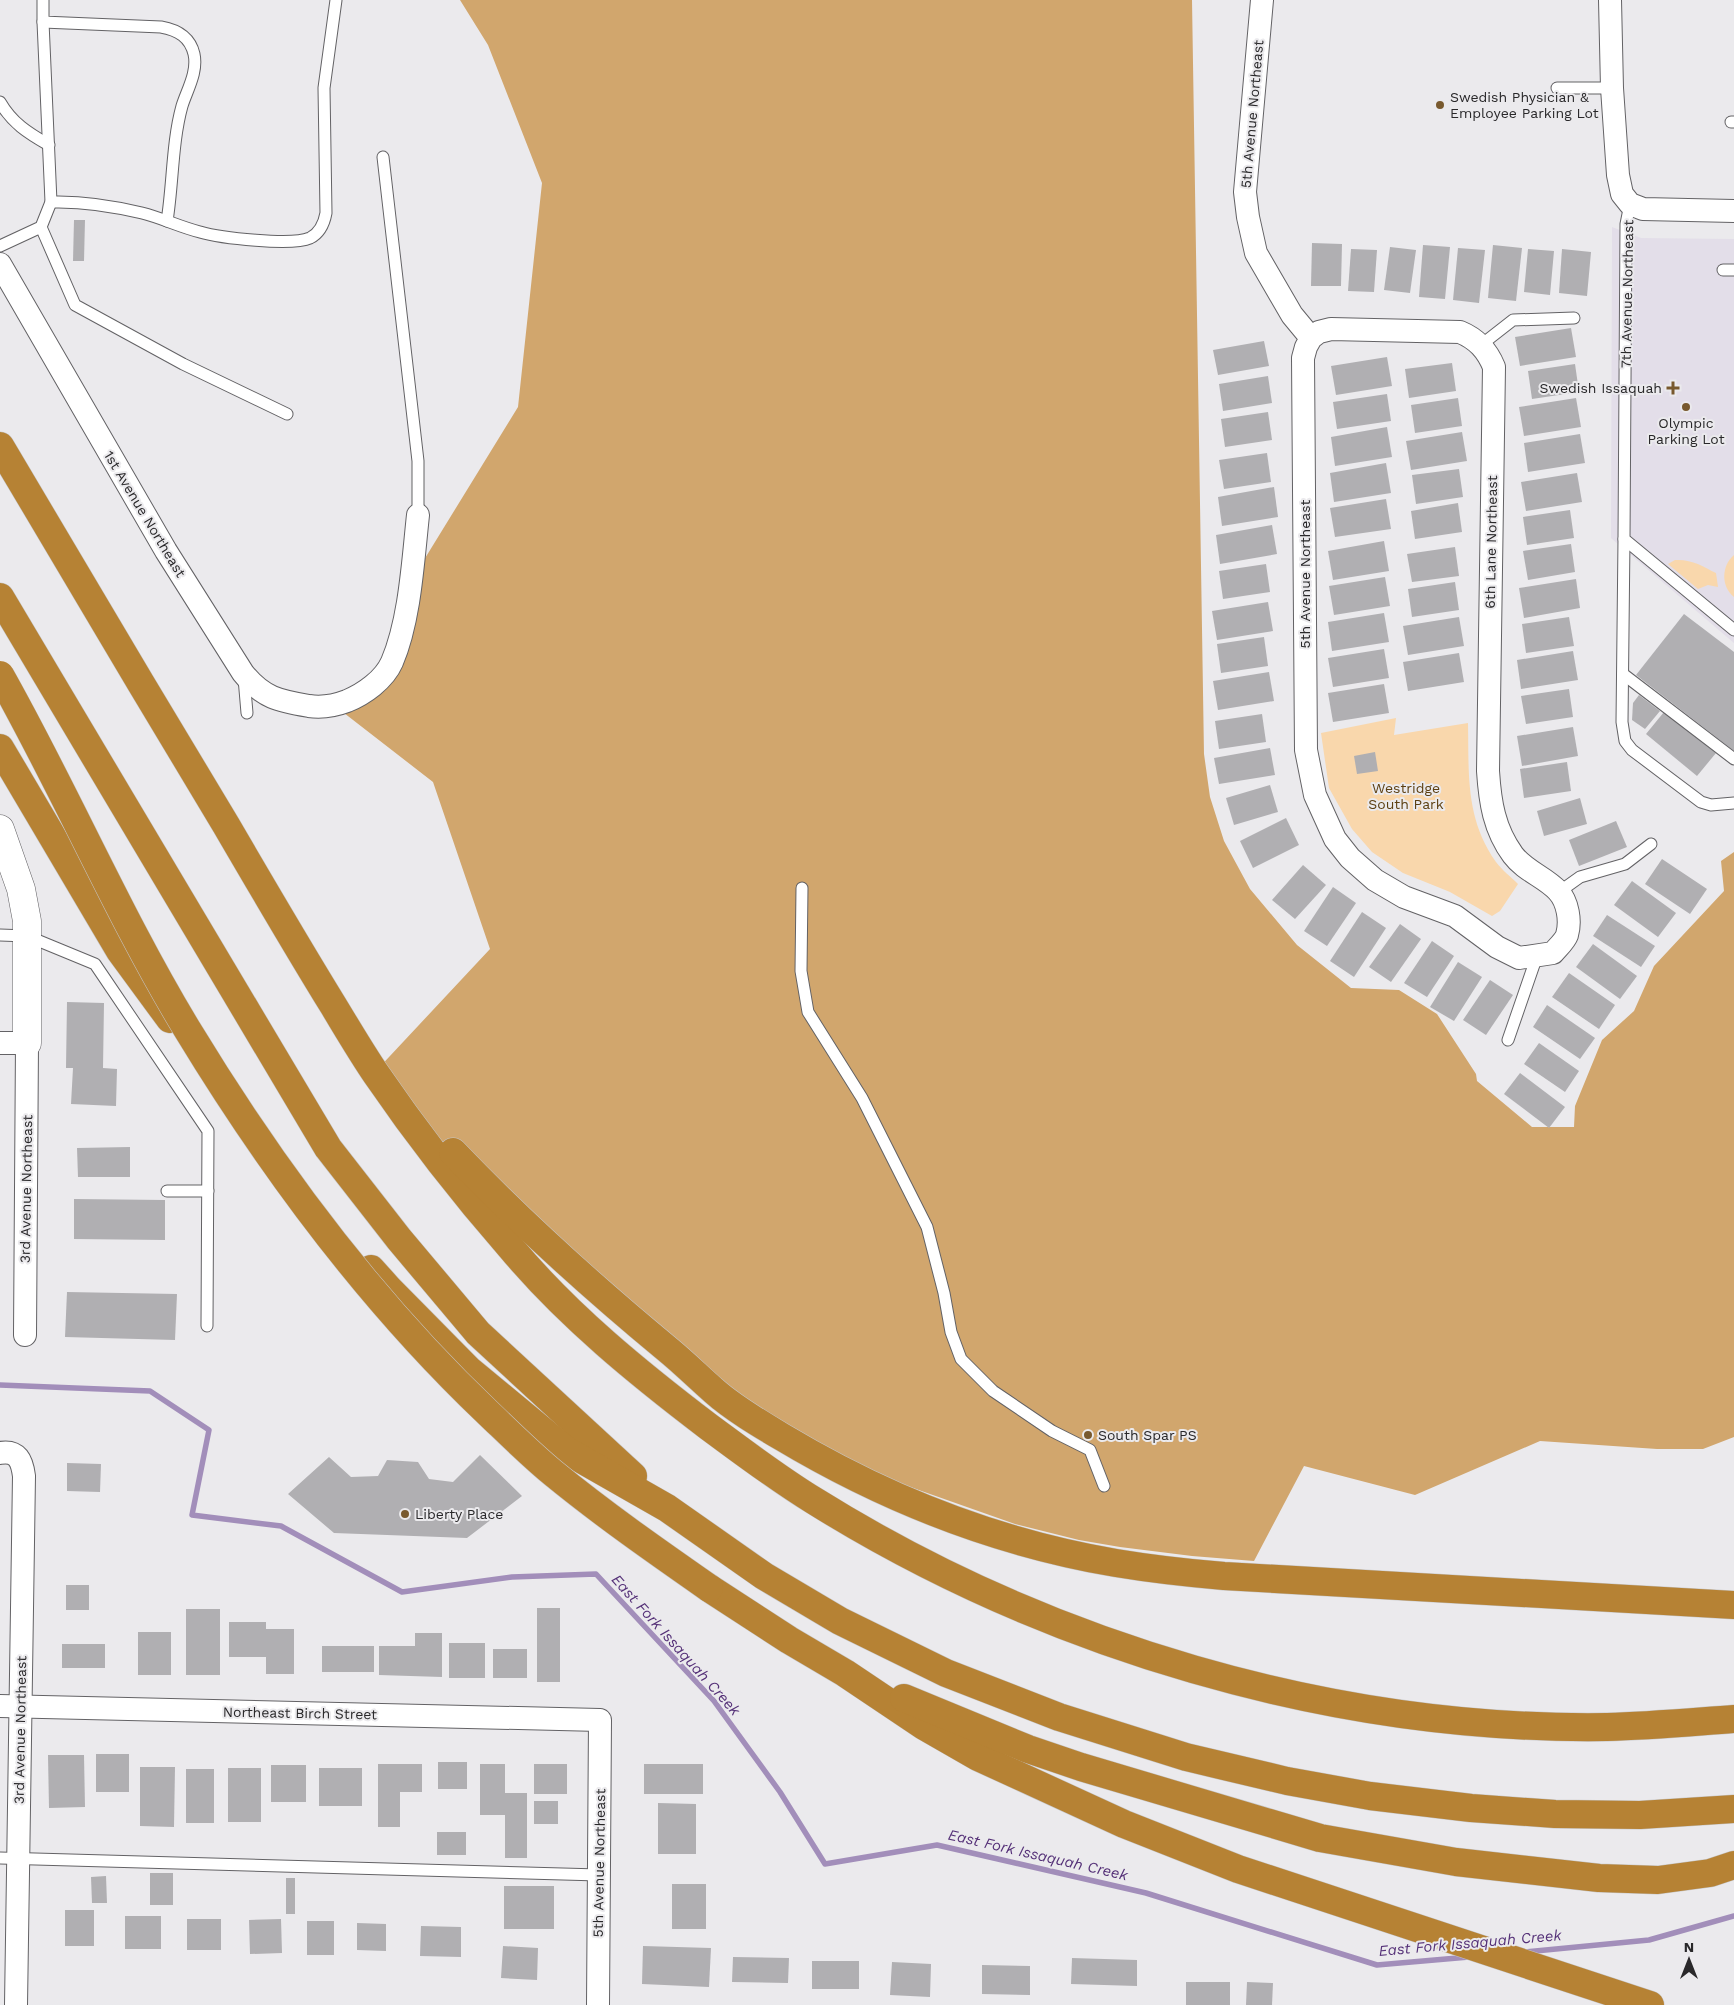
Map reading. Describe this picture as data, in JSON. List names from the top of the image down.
{
  "streets": {
    "street": [
      "5th Avenue Northeast",
      "7th Avenue Northeast",
      "1st Avenue Northeast",
      "6th Lane Northeast",
      "3rd Avenue Northeast",
      "Northeast Birch Street"
    ]
  },
  "crossings": [
    ["5th Avenue Northeast", "6th Lane Northeast"],
    ["5th Avenue Northeast", "Northeast Birch Street"],
    ["3rd Avenue Northeast", "Northeast Birch Street"]
  ],
  "water": ["East Fork Issaquah Creek"],
  "parks": ["Westridge South Park"],
  "places": {
    "other": [
      "Swedish Physician & Employee Parking Lot",
      "Olympic Parking Lot",
      "South Spar PS",
      "Liberty Place"
    ],
    "health": ["Swedish Issaquah"]
  },
  "north": "top"
}
